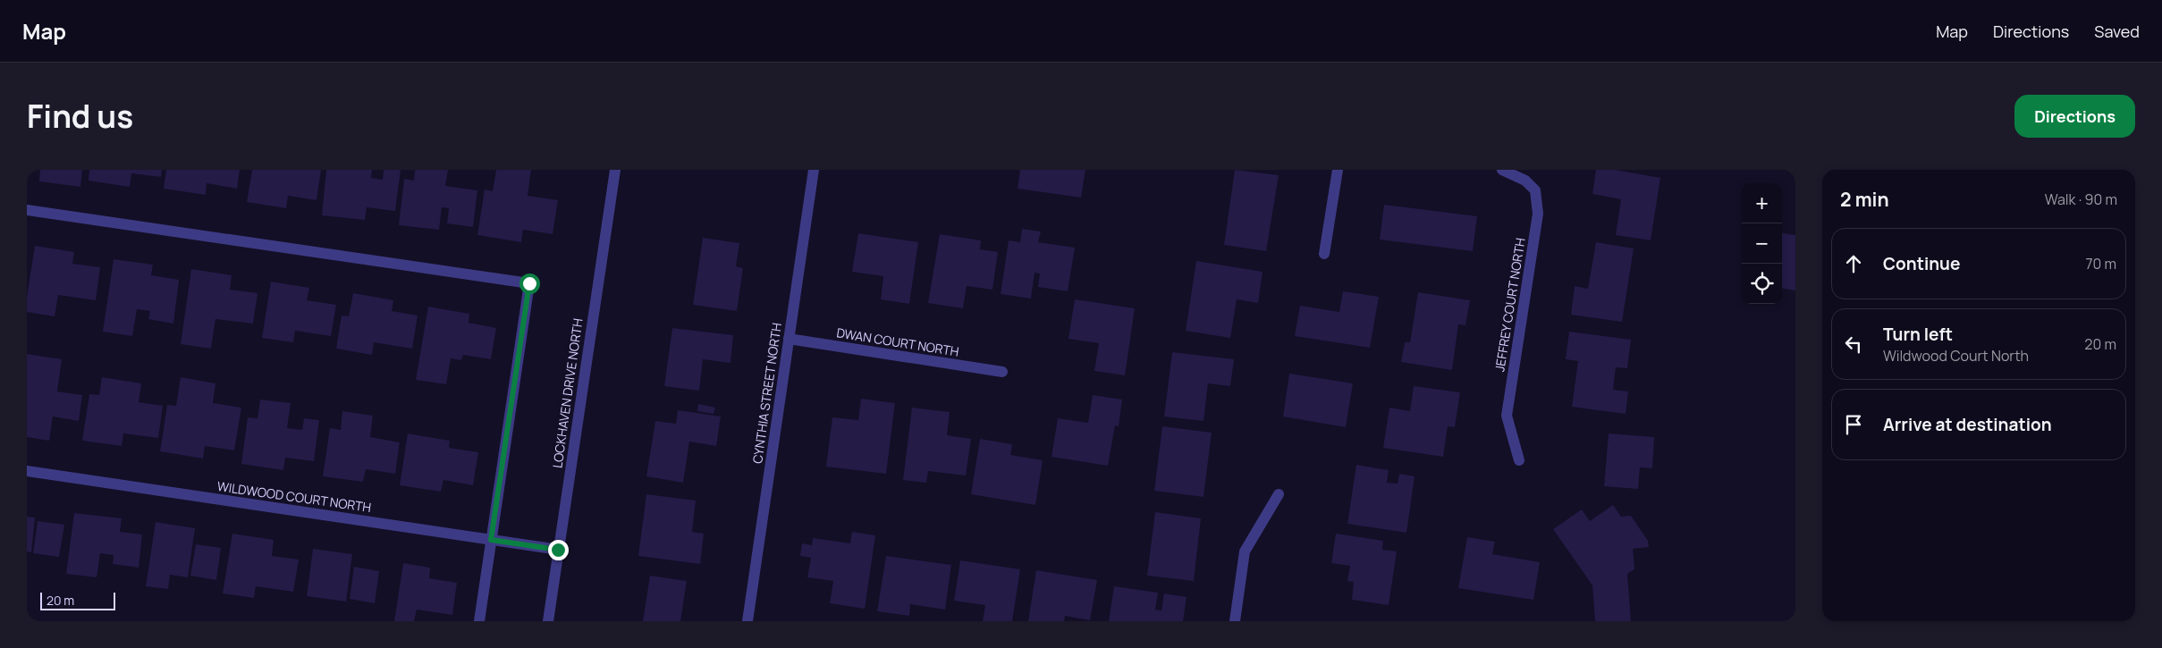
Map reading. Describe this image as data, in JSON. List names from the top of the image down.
{
  "streets": {
    "street": [
      "JEFFREY COURT NORTH",
      "DWAN COURT NORTH",
      "LOCKHAVEN DRIVE NORTH",
      "CYNTHIA STREET NORTH",
      "WILDWOOD COURT NORTH"
    ]
  },
  "crossings": [
    ["DWAN COURT NORTH", "CYNTHIA STREET NORTH"],
    ["LOCKHAVEN DRIVE NORTH", "WILDWOOD COURT NORTH"]
  ],
  "scale_bar": "20 m",
  "page": {
    "header": "Map",
    "nav": ["Map", "Directions", "Saved"],
    "title": "Find us",
    "buttons": "Directions",
    "heading": ["2 min", "Walk · 90 m"],
    "map_buttons": ["+", "−"],
    "list": [
      ["Continue", "70 m"],
      ["Turn left", "Wildwood Court North", "20 m"],
      "Arrive at destination"
    ],
    "scale": "20 m"
  }
}
